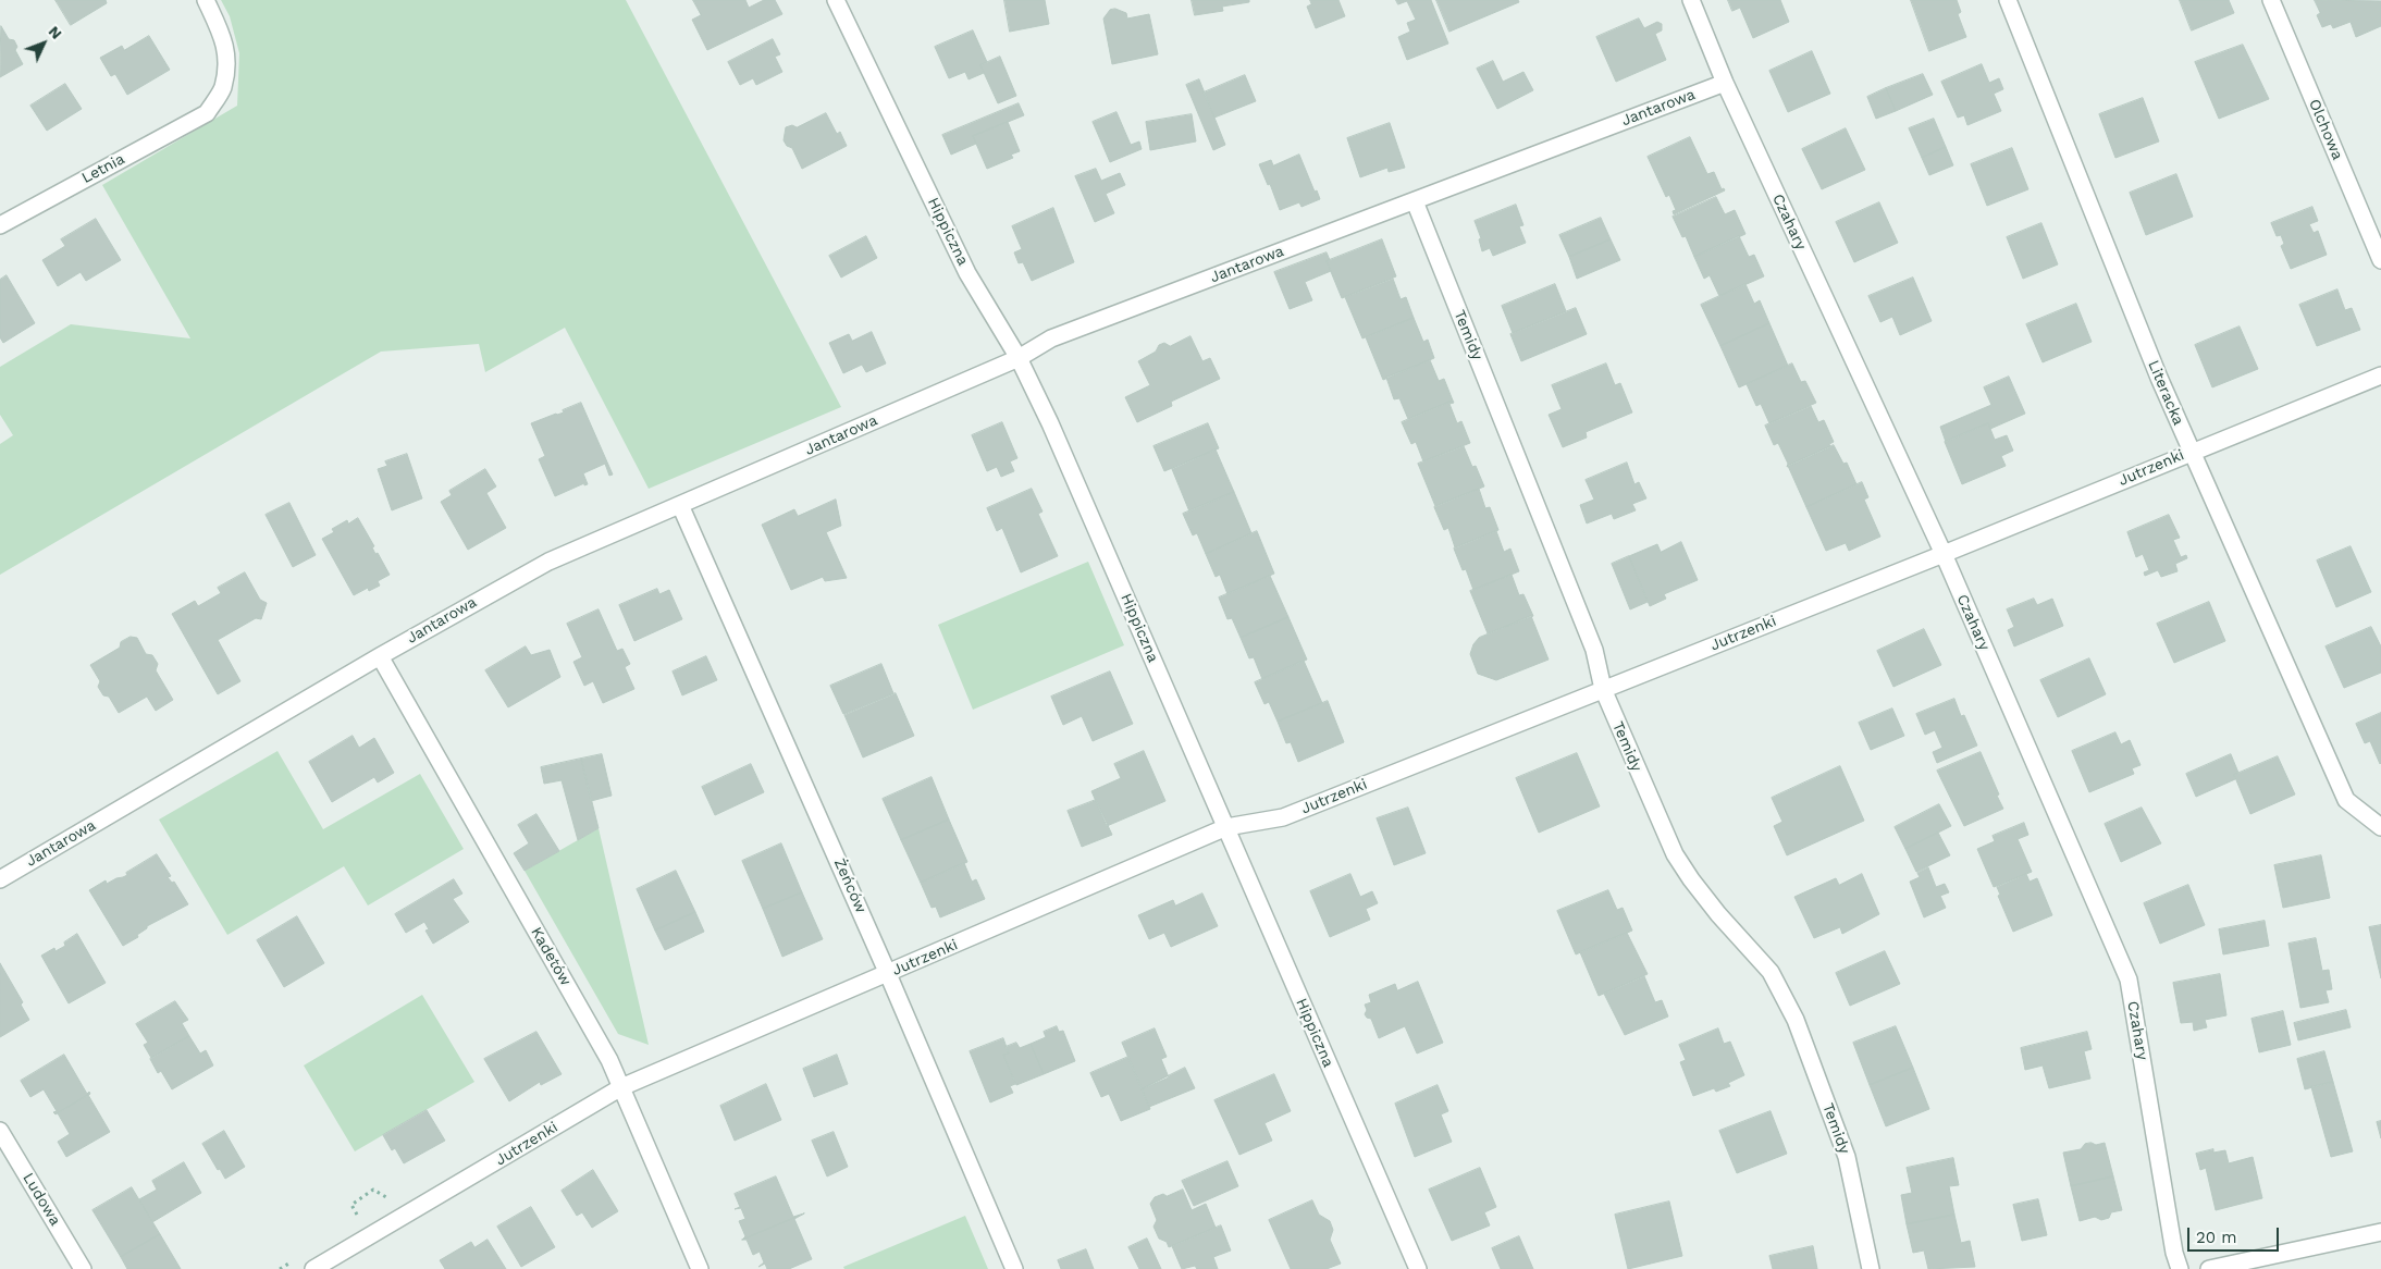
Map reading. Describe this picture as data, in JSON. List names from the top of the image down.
{
  "streets": {
    "street": [
      "Jantarowa",
      "Olchowa",
      "Letnia",
      "Czahary",
      "Hippiczna",
      "Temidy",
      "Literacka",
      "Jutrzenki",
      "Żeńców",
      "Kadetów",
      "Ludowa"
    ]
  },
  "crossings": [
    ["Jantarowa", "Czahary"],
    ["Jantarowa", "Hippiczna"],
    ["Jantarowa", "Temidy"],
    ["Jantarowa", "Żeńców"],
    ["Jantarowa", "Kadetów"],
    ["Czahary", "Jutrzenki"],
    ["Hippiczna", "Jutrzenki"],
    ["Temidy", "Jutrzenki"],
    ["Literacka", "Jutrzenki"],
    ["Jutrzenki", "Żeńców"],
    ["Jutrzenki", "Kadetów"]
  ],
  "scale_bar": "20 m",
  "north": "top right"
}
